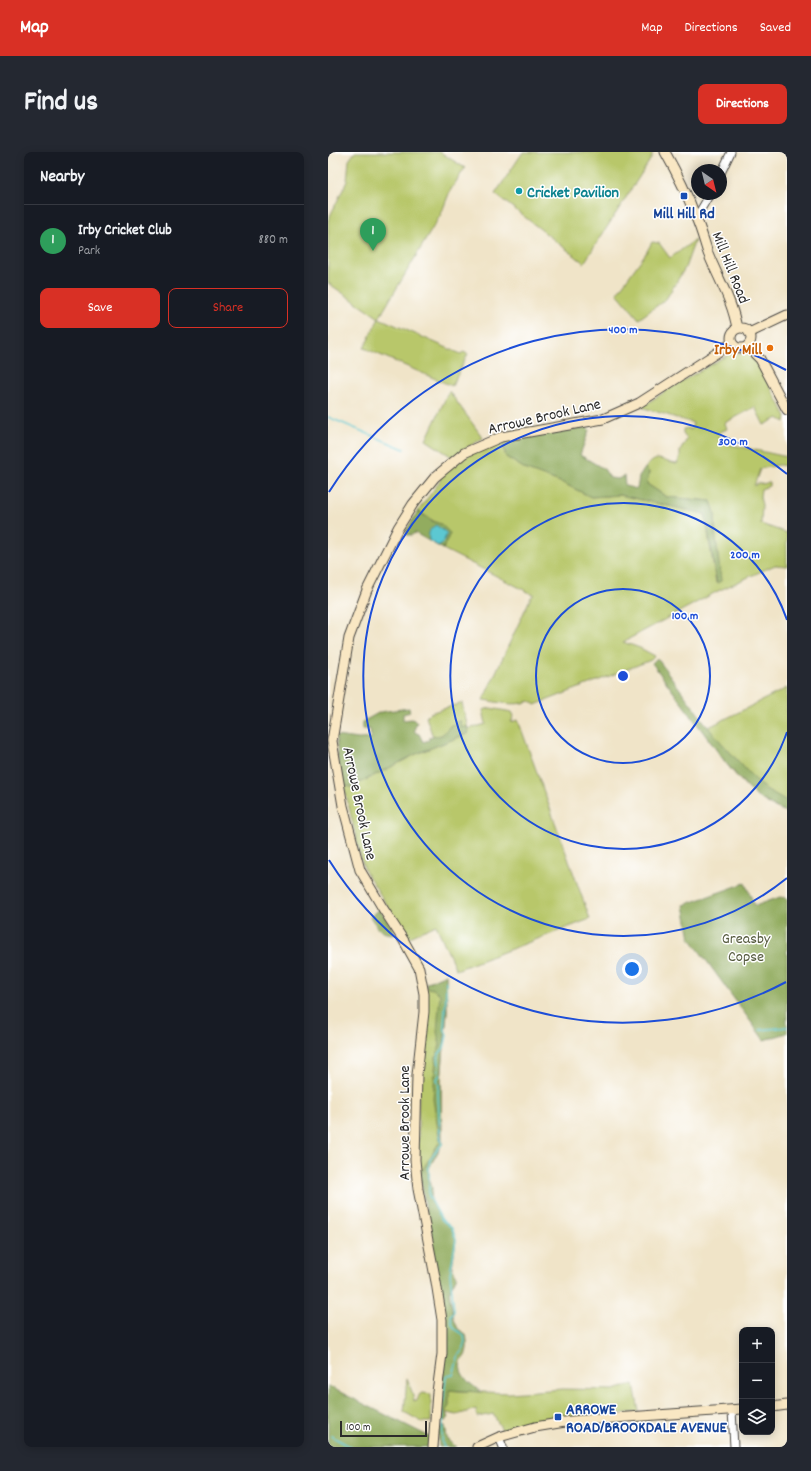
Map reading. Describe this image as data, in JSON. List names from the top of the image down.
{
  "streets": {
    "street": ["Mill Hill Road", "Arrowe Brook Lane"]
  },
  "crossings": [
    ["Mill Hill Road", "Arrowe Brook Lane"]
  ],
  "parks": ["Greasby Copse"],
  "places": {
    "other": ["Cricket Pavilion", "Irby Mill"],
    "transit": ["Mill Hill Rd", "ARROWE ROAD/BROOKDALE AVENUE"]
  },
  "scale_bar": "100 m",
  "north": "bottom right",
  "page": {
    "header": "Map",
    "nav": ["Map", "Directions", "Saved"],
    "title": "Find us",
    "buttons": [
      "Directions",
      ["Save", "Share"]
    ],
    "heading": "Nearby",
    "list": [
      {
        "mark": "1",
        "name": "Irby Cricket Club",
        "note": "Park",
        "value": "880 m"
      }
    ],
    "pins": "1",
    "map_buttons": ["+", "−"],
    "scale": "100 m"
  },
  "rings": [
    "400 m",
    "300 m",
    "200 m",
    "100 m"
  ]
}
